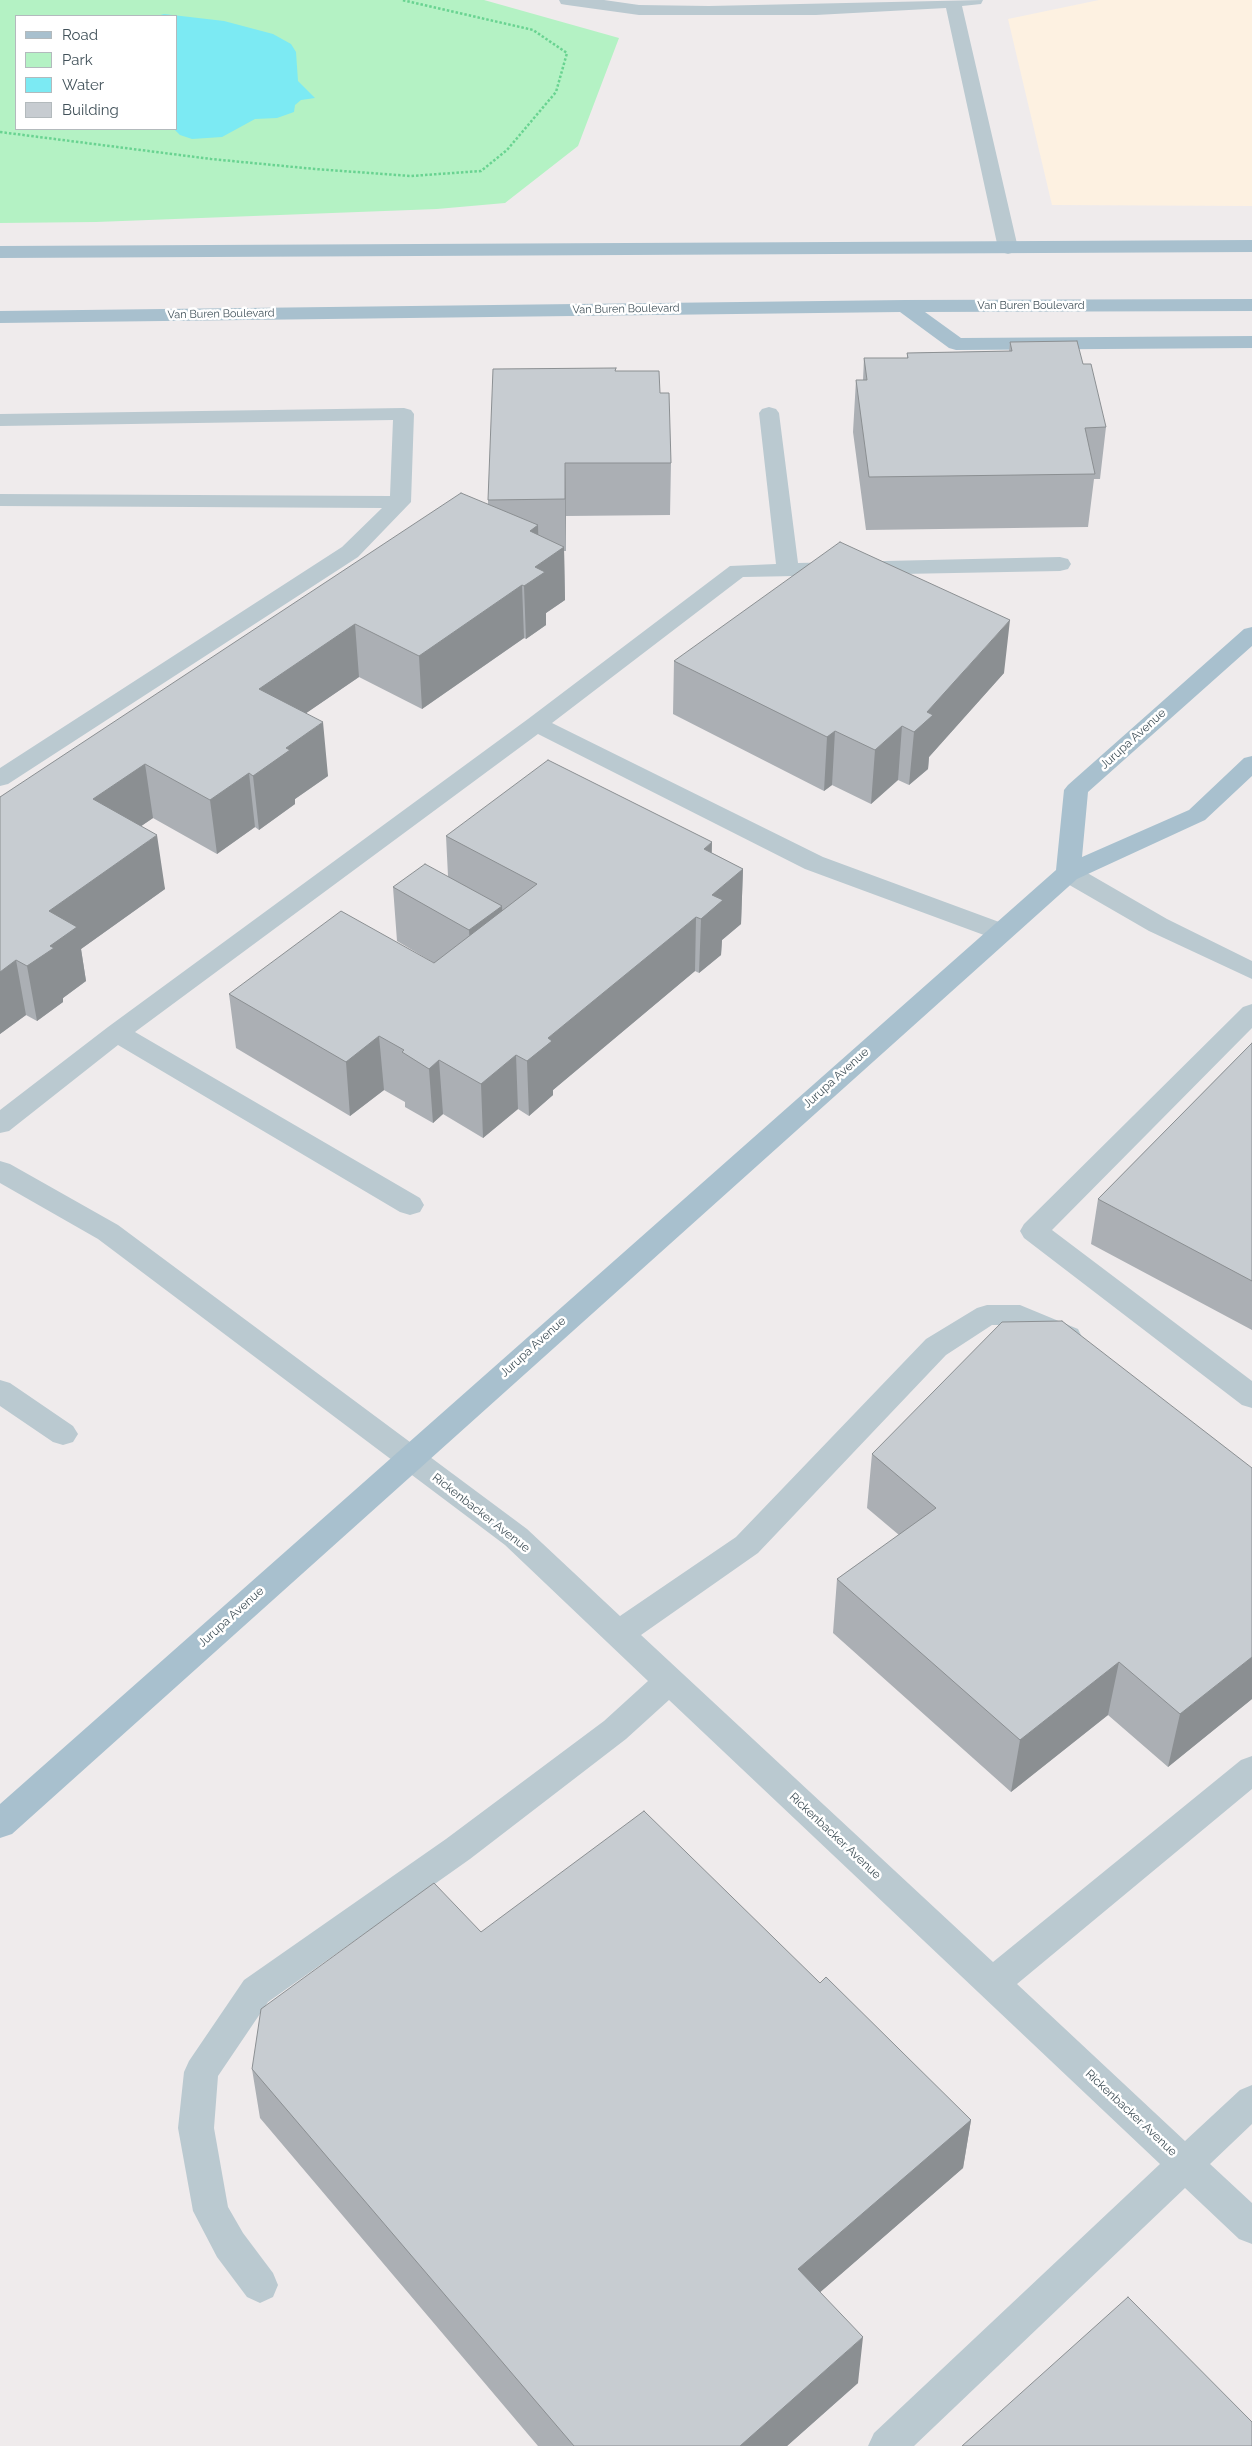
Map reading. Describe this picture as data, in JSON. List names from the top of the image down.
{
  "streets": {
    "main road": ["Van Buren Boulevard", "Jurupa Avenue"],
    "street": ["Rickenbacker Avenue"]
  },
  "crossings": [
    ["Jurupa Avenue", "Rickenbacker Avenue"]
  ],
  "legend": [
    "Road",
    "Park",
    "Water",
    "Building"
  ]
}
